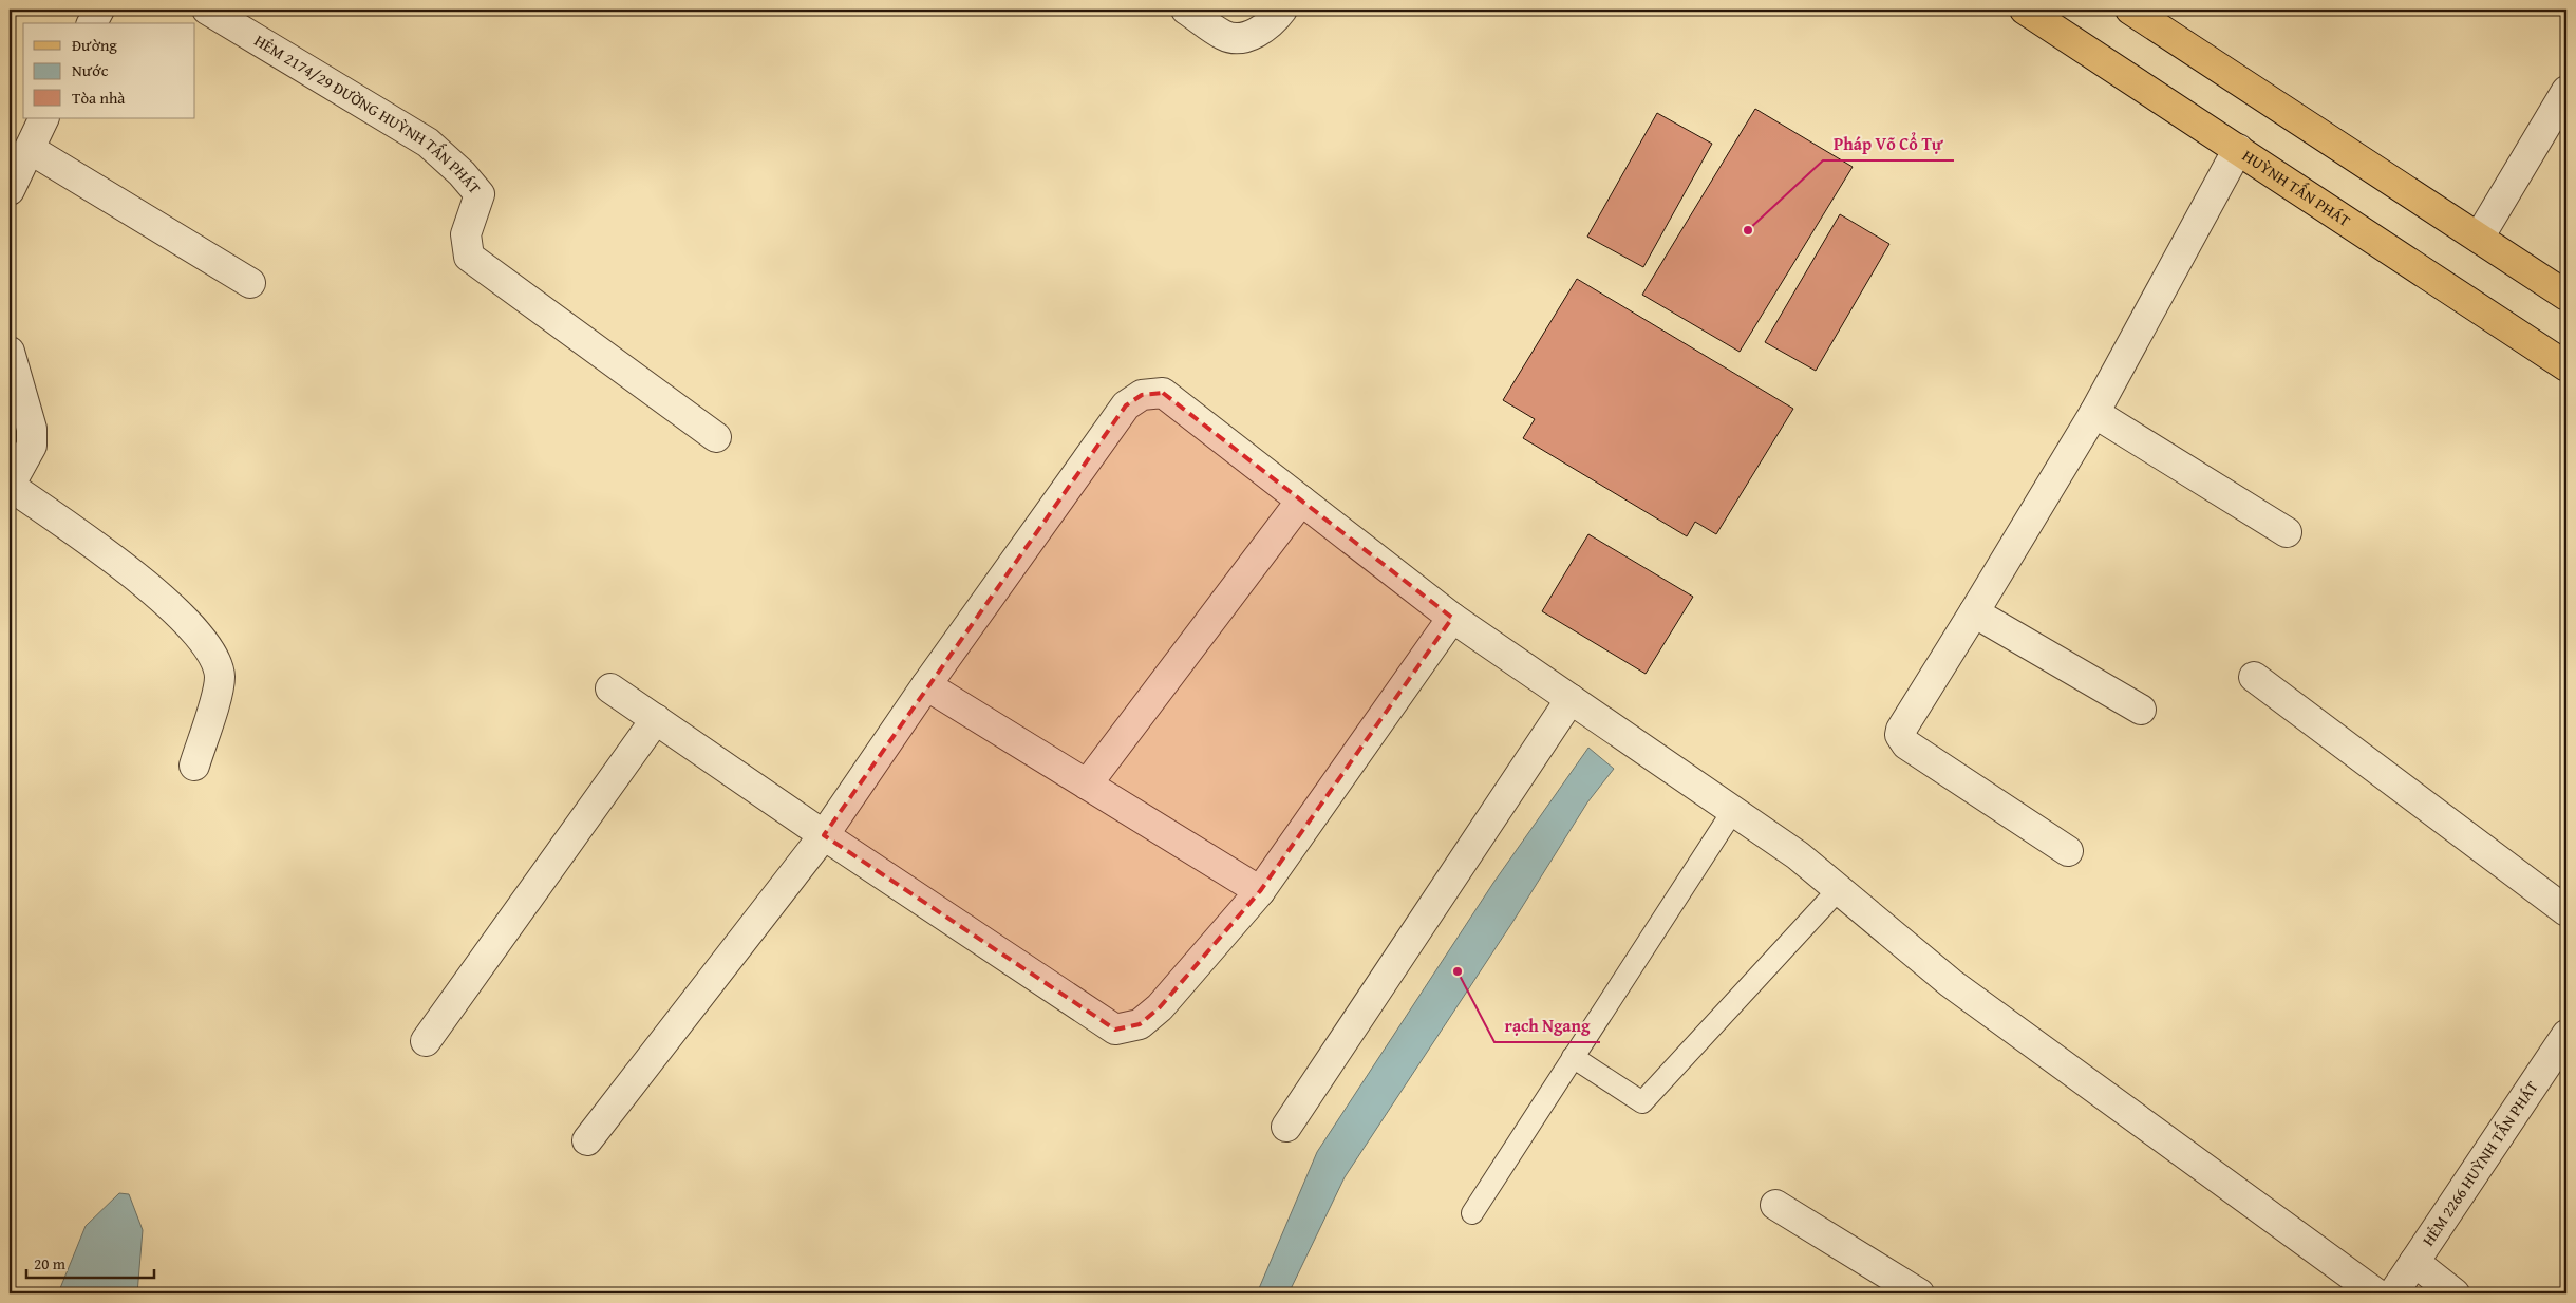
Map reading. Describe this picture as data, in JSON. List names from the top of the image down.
{
  "streets": {
    "main road": ["HUỲNH TẤN PHÁT"],
    "street": ["HẺM 2174/29 ĐƯỜNG HUỲNH TẤN PHÁT", "HẺM 2266 HUỲNH TẤN PHÁT"]
  },
  "places": ["Pháp Võ Cổ Tự", "rạch Ngang"],
  "legend": ["Đường", "Nước", "Tòa nhà"],
  "scale_bar": "20 m"
}
